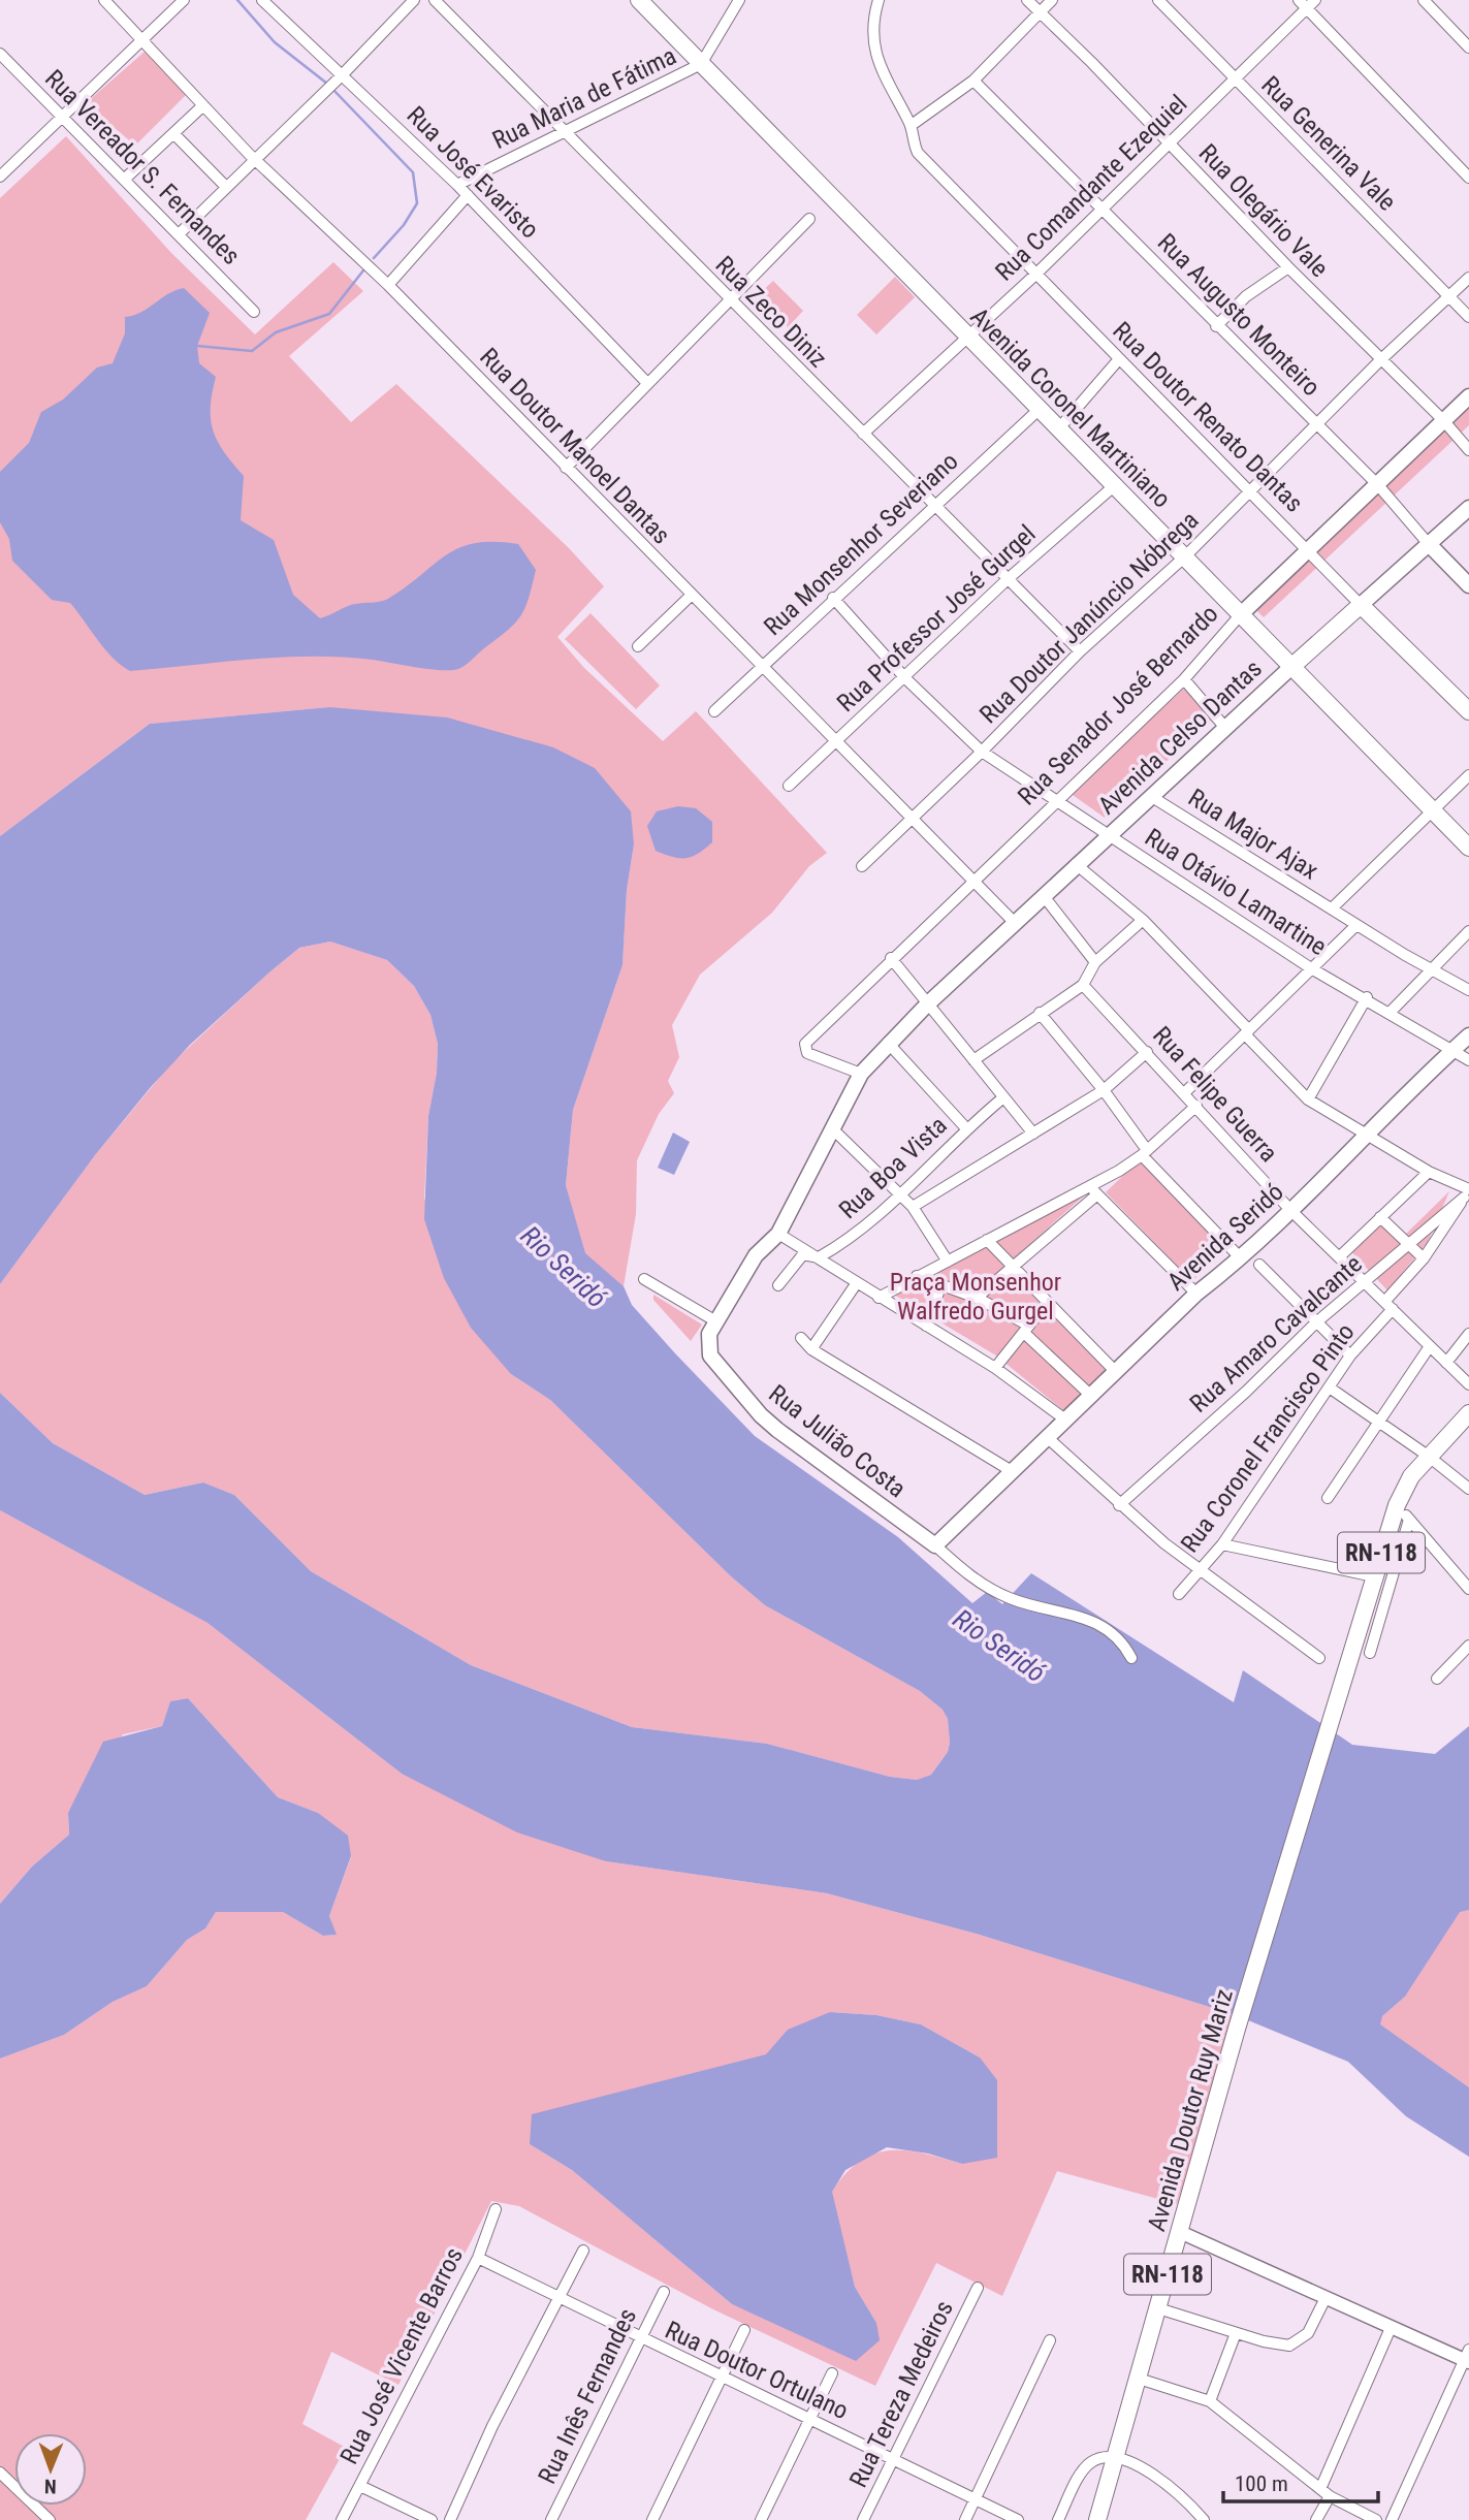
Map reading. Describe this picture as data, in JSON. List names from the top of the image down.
{
  "streets": {
    "main road": [
      "Rua Augusto Monteiro",
      "Avenida Coronel Martiniano",
      "Rua Doutor Renato Dantas",
      "Rua Senador José Bernardo",
      "Avenida Celso Dantas",
      "Avenida Seridó",
      "Rua Julião Costa",
      "RN-118",
      "Avenida Doutor Ruy Mariz"
    ],
    "street": [
      "Rua Maria de Fátima",
      "Rua Generina Vale",
      "Rua Vereador S. Fernandes",
      "Rua José Evaristo",
      "Rua Comandante Ezequiel",
      "Rua Olegário Vale",
      "Rua Zeco Diniz",
      "Rua Doutor Manoel Dantas",
      "Rua Monsenhor Severiano",
      "Rua Doutor Janúncio Nóbrega",
      "Rua Professor José Gurgel",
      "Rua Major Ajax",
      "Rua Otávio Lamartine",
      "Rua Felipe Guerra",
      "Rua Boa Vista",
      "Rua Amaro Cavalcante",
      "Rua Coronel Francisco Pinto",
      "Rua José Vicente Barros",
      "Rua Doutor Ortulano",
      "Rua Tereza Medeiros",
      "Rua Inês Fernandes"
    ]
  },
  "crossings": [
    ["Rua Maria de Fátima", "Rua José Evaristo"],
    ["Rua Maria de Fátima", "Rua Zeco Diniz"],
    ["Rua Maria de Fátima", "Avenida Coronel Martiniano"],
    ["Rua Generina Vale", "Rua Comandante Ezequiel"],
    ["Rua Generina Vale", "Rua Doutor Janúncio Nóbrega"],
    ["Rua Comandante Ezequiel", "Rua Olegário Vale"],
    ["Rua Comandante Ezequiel", "Rua Zeco Diniz"],
    ["Rua Comandante Ezequiel", "Rua Augusto Monteiro"],
    ["Rua Comandante Ezequiel", "Avenida Coronel Martiniano"],
    ["Rua Comandante Ezequiel", "Rua Doutor Renato Dantas"],
    ["Rua Olegário Vale", "Rua Doutor Janúncio Nóbrega"],
    ["Rua Olegário Vale", "Rua Senador José Bernardo"],
    ["Rua Zeco Diniz", "Rua Monsenhor Severiano"],
    ["Rua Zeco Diniz", "Rua Doutor Janúncio Nóbrega"],
    ["Rua Zeco Diniz", "Rua Professor José Gurgel"],
    ["Rua Augusto Monteiro", "Rua Doutor Janúncio Nóbrega"],
    ["Rua Augusto Monteiro", "Rua Senador José Bernardo"],
    ["Rua Augusto Monteiro", "Avenida Celso Dantas"],
    ["Avenida Coronel Martiniano", "Rua Monsenhor Severiano"],
    ["Avenida Coronel Martiniano", "Rua Doutor Janúncio Nóbrega"],
    ["Avenida Coronel Martiniano", "Rua Professor José Gurgel"],
    ["Avenida Coronel Martiniano", "Rua Senador José Bernardo"],
    ["Avenida Coronel Martiniano", "Avenida Celso Dantas"],
    ["Rua Doutor Renato Dantas", "Rua Doutor Janúncio Nóbrega"],
    ["Rua Doutor Renato Dantas", "Rua Senador José Bernardo"],
    ["Rua Doutor Renato Dantas", "Avenida Celso Dantas"],
    ["Rua Doutor Manoel Dantas", "Rua Monsenhor Severiano"],
    ["Rua Doutor Manoel Dantas", "Rua Doutor Janúncio Nóbrega"],
    ["Rua Doutor Manoel Dantas", "Rua Professor José Gurgel"],
    ["Rua Doutor Manoel Dantas", "Rua Senador José Bernardo"],
    ["Rua Doutor Manoel Dantas", "Avenida Celso Dantas"],
    ["Rua Monsenhor Severiano", "Rua Otávio Lamartine"],
    ["Rua Doutor Janúncio Nóbrega", "Rua Otávio Lamartine"],
    ["Rua Professor José Gurgel", "Rua Otávio Lamartine"],
    ["Rua Senador José Bernardo", "Avenida Celso Dantas"],
    ["Rua Senador José Bernardo", "Rua Otávio Lamartine"],
    ["Avenida Celso Dantas", "Rua Major Ajax"],
    ["Avenida Celso Dantas", "Rua Otávio Lamartine"],
    ["Avenida Celso Dantas", "Rua Julião Costa"],
    ["Rua Otávio Lamartine", "Avenida Seridó"],
    ["Rua Felipe Guerra", "Avenida Seridó"],
    ["Rua Felipe Guerra", "Rua Amaro Cavalcante"],
    ["Rua Felipe Guerra", "Rua Coronel Francisco Pinto"],
    ["Avenida Seridó", "Rua Julião Costa"],
    ["Rua Amaro Cavalcante", "Rua Coronel Francisco Pinto"],
    ["RN-118", "Avenida Doutor Ruy Mariz"],
    ["Rua José Vicente Barros", "Rua Doutor Ortulano"],
    ["Rua Doutor Ortulano", "Rua Tereza Medeiros"],
    ["Rua Doutor Ortulano", "Rua Inês Fernandes"]
  ],
  "water": ["Rio Seridó"],
  "parks": ["Praça Monsenhor Walfredo Gurgel"],
  "scale_bar": "100 m",
  "north": "bottom"
}
